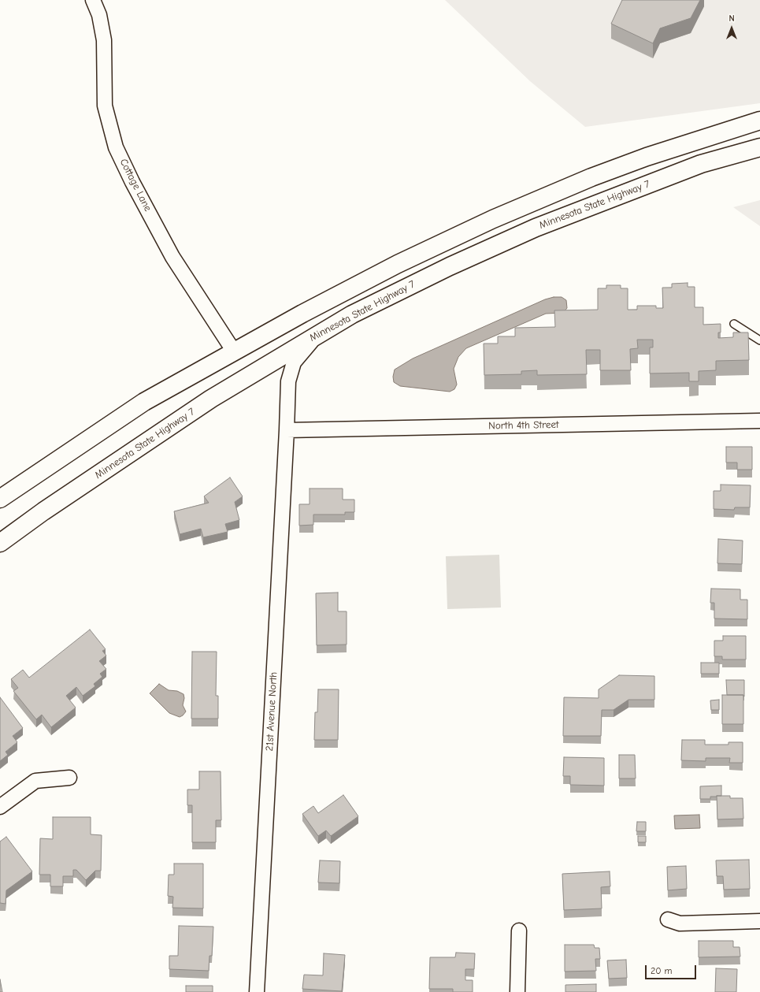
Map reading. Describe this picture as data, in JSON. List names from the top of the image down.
{
  "streets": {
    "highway": ["Minnesota State Highway 7"],
    "street": ["Cottage Lane", "North 4th Street", "21st Avenue North"]
  },
  "crossings": [
    ["Minnesota State Highway 7", "21st Avenue North"],
    ["North 4th Street", "21st Avenue North"]
  ],
  "scale_bar": "20 m",
  "north": "top"
}
